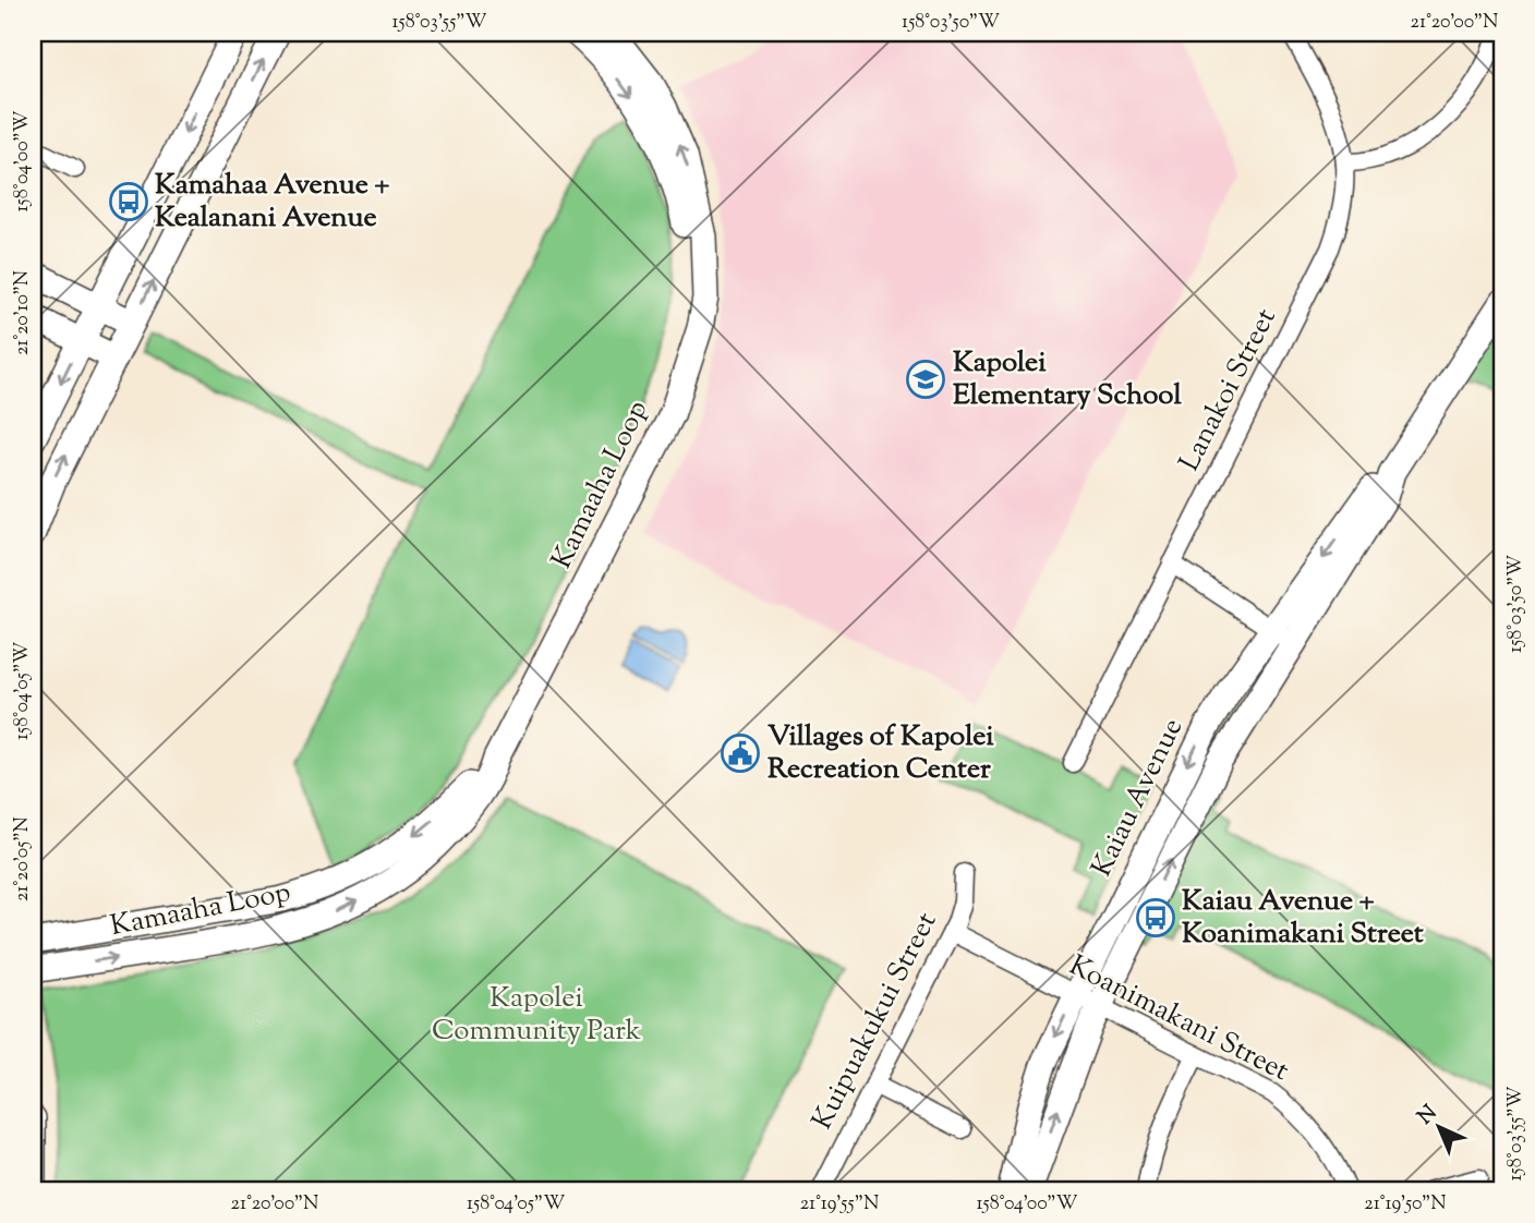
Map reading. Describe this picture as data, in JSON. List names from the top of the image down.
{
  "streets": {
    "street": [
      "Lanakoi Street",
      "Kamaaha Loop",
      "Kaiau Avenue",
      "Koanimakani Street",
      "Kuipuakukui Street"
    ]
  },
  "crossings": [
    ["Kaiau Avenue", "Koanimakani Street"],
    ["Koanimakani Street", "Kuipuakukui Street"]
  ],
  "parks": ["Kapolei Community Park"],
  "places": {
    "bus stop": ["Kamahaa Avenue + Kealanani Avenue", "Kaiau Avenue + Koanimakani Street"],
    "school or university": ["Kapolei Elementary School"],
    "public building": ["Villages of Kapolei Recreation Center"]
  },
  "north": "top left",
  "coordinates": [
    "158°03'55\"W",
    "158°03'50\"W",
    "21°20'00\"N",
    "158°04'00\"W",
    "21°20'10\"N",
    "158°04'05\"W",
    "21°20'05\"N",
    "21°19'55\"N",
    "21°19'50\"N"
  ]
}
